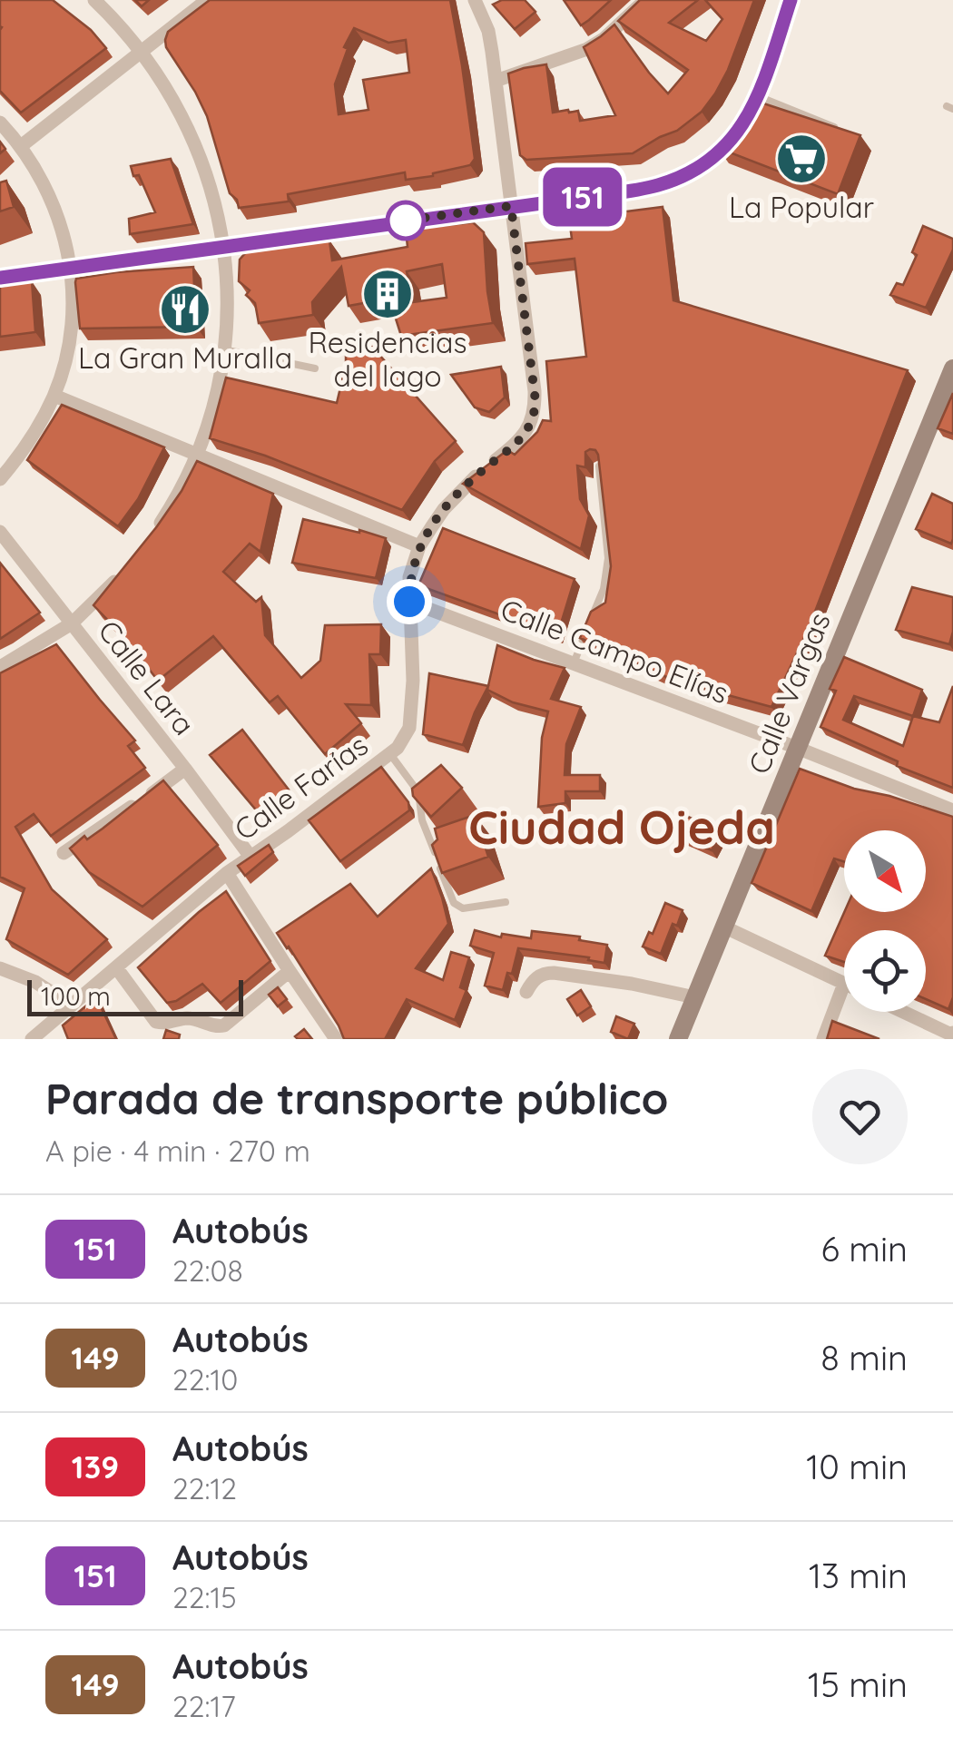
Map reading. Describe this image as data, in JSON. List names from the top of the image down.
{
  "streets": {
    "street": [
      "Calle Campo Elías",
      "Calle Lara",
      "Calle Vargas",
      "Calle Farías"
    ]
  },
  "crossings": [
    ["Calle Campo Elías", "Calle Vargas"],
    ["Calle Campo Elías", "Calle Farías"],
    ["Calle Lara", "Calle Farías"]
  ],
  "districts": ["Ciudad Ojeda"],
  "places": {
    "supermarket": ["La Popular"],
    "building": ["Residencias del lago"],
    "restaurant": ["La Gran Muralla"]
  },
  "lines": ["bus line 151"],
  "scale_bar": "100 m",
  "north": "bottom right",
  "page": {
    "on_map": "151",
    "scale": "100 m",
    "heading": ["Parada de transporte público", "A pie · 4 min · 270 m"],
    "list": [
      {
        "mark": "151",
        "name": "Autobús",
        "note": "22:08",
        "value": "6 min"
      },
      {
        "mark": "149",
        "name": "Autobús",
        "note": "22:10",
        "value": "8 min"
      },
      {
        "mark": "139",
        "name": "Autobús",
        "note": "22:12",
        "value": "10 min"
      },
      {
        "mark": "151",
        "name": "Autobús",
        "note": "22:15",
        "value": "13 min"
      },
      {
        "mark": "149",
        "name": "Autobús",
        "note": "22:17",
        "value": "15 min"
      }
    ]
  }
}
